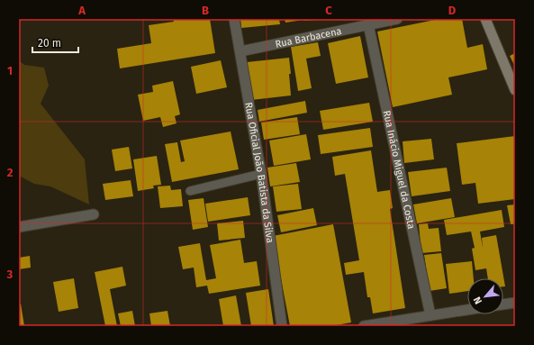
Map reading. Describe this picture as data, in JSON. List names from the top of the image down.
{
  "streets": {
    "street": ["Rua Barbacena", "Rua Inácio Miguel da Costa", "Rua Oficial João Batista da Silva"]
  },
  "crossings": [
    ["Rua Barbacena", "Rua Inácio Miguel da Costa"],
    ["Rua Barbacena", "Rua Oficial João Batista da Silva"]
  ],
  "scale_bar": "20 m",
  "north": "bottom left",
  "grid": {
    "columns": [
      "A",
      "B",
      "C",
      "D"
    ],
    "rows": ["1", "2", "3"]
  }
}
